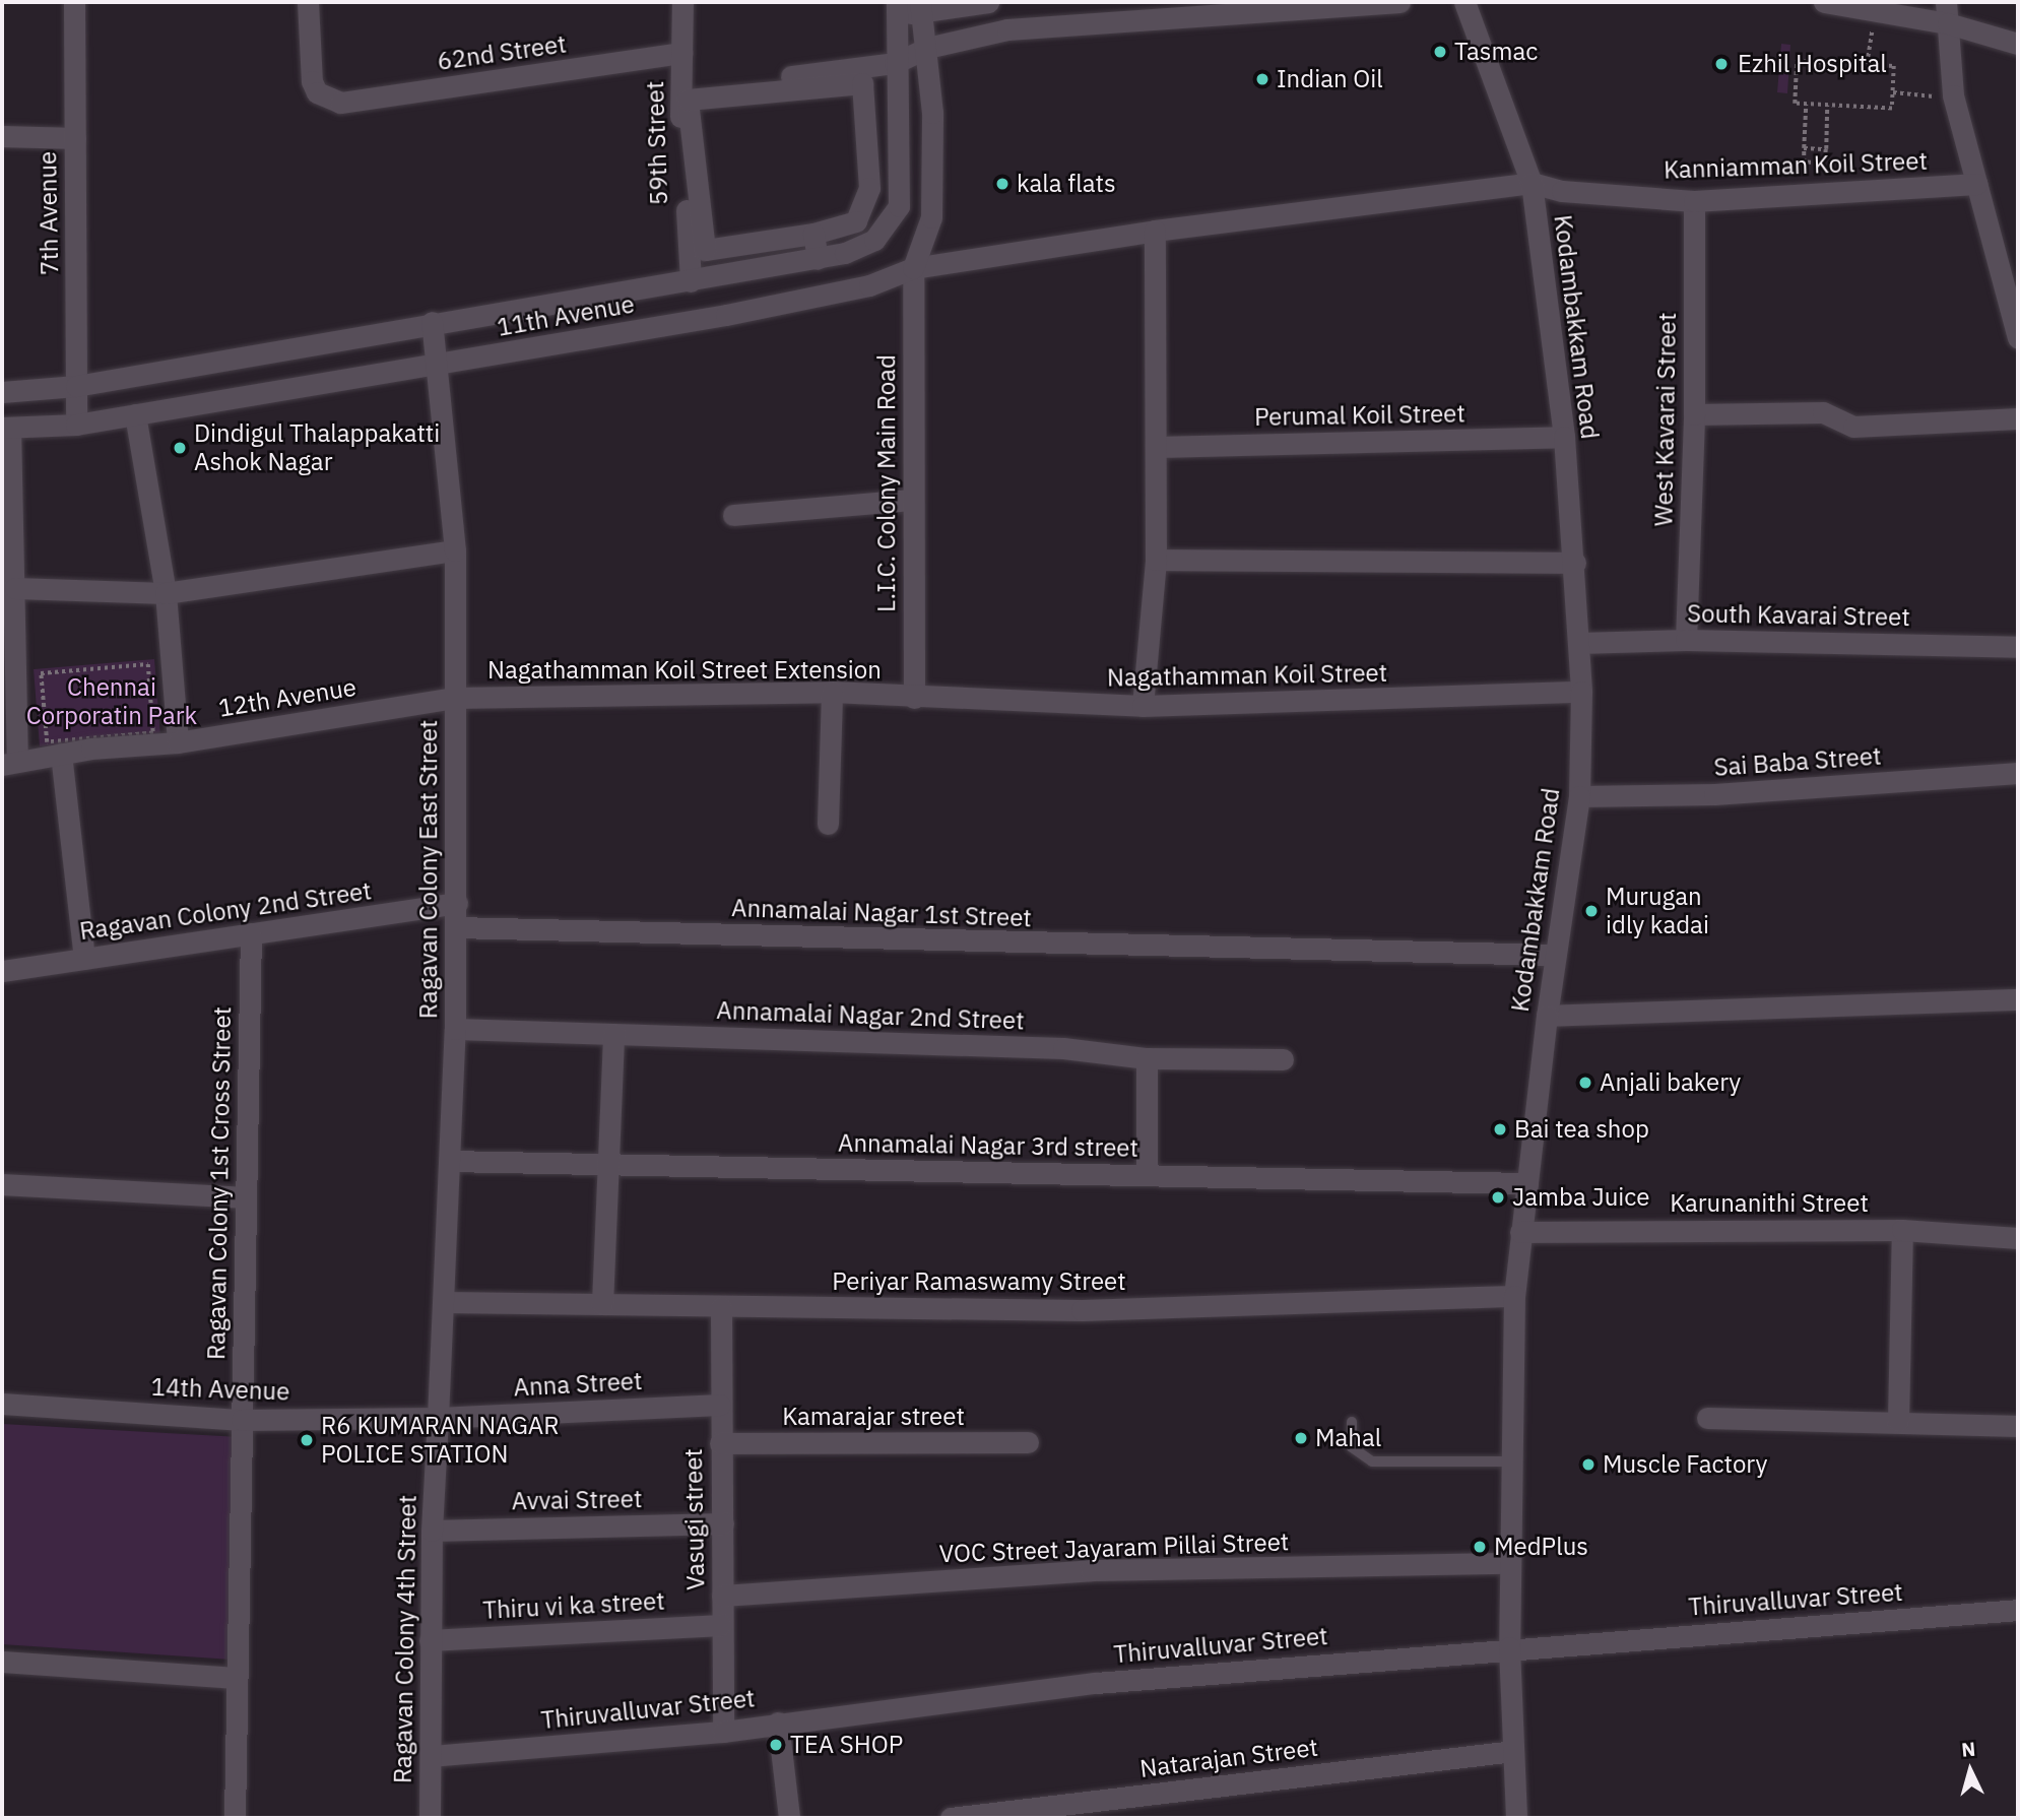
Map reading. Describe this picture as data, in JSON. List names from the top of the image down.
{
  "streets": {
    "street": [
      "62nd Street",
      "59th Street",
      "Kanniamman Koil Street",
      "7th Avenue",
      "11th Avenue",
      "Kodambakkam Road",
      "Perumal Koil Street",
      "West Kavarai Street",
      "L.I.C. Colony Main Road",
      "South Kavarai Street",
      "Nagathamman Koil Street Extension",
      "Nagathamman Koil Street",
      "12th Avenue",
      "Sai Baba Street",
      "Ragavan Colony East Street",
      "Ragavan Colony 2nd Street",
      "Annamalai Nagar 1st Street",
      "Annamalai Nagar 2nd Street",
      "Annamalai Nagar 3rd street",
      "Ragavan Colony 1st Cross Street",
      "Karunanithi Street",
      "Periyar Ramaswamy Street",
      "Anna Street",
      "14th Avenue",
      "Kamarajar street",
      "Avvai Street",
      "Vasugi street",
      "VOC Street Jayaram Pillai Street",
      "Thiruvalluvar Street",
      "Thiru vi ka street",
      "Ragavan Colony 4th Street",
      "Natarajan Street"
    ]
  },
  "crossings": [
    ["62nd Street", "59th Street"],
    ["59th Street", "11th Avenue"],
    ["Kanniamman Koil Street", "11th Avenue"],
    ["Kanniamman Koil Street", "Kodambakkam Road"],
    ["Kanniamman Koil Street", "West Kavarai Street"],
    ["7th Avenue", "11th Avenue"],
    ["11th Avenue", "Kodambakkam Road"],
    ["11th Avenue", "L.I.C. Colony Main Road"],
    ["11th Avenue", "Ragavan Colony East Street"],
    ["Kodambakkam Road", "Perumal Koil Street"],
    ["Kodambakkam Road", "South Kavarai Street"],
    ["Kodambakkam Road", "Nagathamman Koil Street"],
    ["Kodambakkam Road", "Sai Baba Street"],
    ["Kodambakkam Road", "Annamalai Nagar 1st Street"],
    ["Kodambakkam Road", "Annamalai Nagar 3rd street"],
    ["Kodambakkam Road", "Karunanithi Street"],
    ["Kodambakkam Road", "Periyar Ramaswamy Street"],
    ["Kodambakkam Road", "VOC Street Jayaram Pillai Street"],
    ["Kodambakkam Road", "Thiruvalluvar Street"],
    ["Kodambakkam Road", "Natarajan Street"],
    ["West Kavarai Street", "South Kavarai Street"],
    ["L.I.C. Colony Main Road", "Nagathamman Koil Street Extension"],
    ["L.I.C. Colony Main Road", "Nagathamman Koil Street"],
    ["Nagathamman Koil Street Extension", "Nagathamman Koil Street"],
    ["Nagathamman Koil Street Extension", "12th Avenue"],
    ["Nagathamman Koil Street Extension", "Ragavan Colony East Street"],
    ["12th Avenue", "Ragavan Colony East Street"],
    ["Ragavan Colony East Street", "Ragavan Colony 2nd Street"],
    ["Ragavan Colony East Street", "Annamalai Nagar 1st Street"],
    ["Ragavan Colony East Street", "Annamalai Nagar 2nd Street"],
    ["Ragavan Colony East Street", "Annamalai Nagar 3rd street"],
    ["Ragavan Colony East Street", "Periyar Ramaswamy Street"],
    ["Ragavan Colony East Street", "Anna Street"],
    ["Ragavan Colony East Street", "14th Avenue"],
    ["Ragavan Colony East Street", "Ragavan Colony 4th Street"],
    ["Ragavan Colony 2nd Street", "Ragavan Colony 1st Cross Street"],
    ["Ragavan Colony 1st Cross Street", "14th Avenue"],
    ["Periyar Ramaswamy Street", "Vasugi street"],
    ["Anna Street", "14th Avenue"],
    ["Anna Street", "Vasugi street"],
    ["Anna Street", "Ragavan Colony 4th Street"],
    ["14th Avenue", "Ragavan Colony 4th Street"],
    ["Kamarajar street", "Vasugi street"],
    ["Avvai Street", "Vasugi street"],
    ["Avvai Street", "Ragavan Colony 4th Street"],
    ["Vasugi street", "VOC Street Jayaram Pillai Street"],
    ["Vasugi street", "Thiruvalluvar Street"],
    ["Vasugi street", "Thiru vi ka street"],
    ["Thiruvalluvar Street", "Ragavan Colony 4th Street"],
    ["Thiru vi ka street", "Ragavan Colony 4th Street"]
  ],
  "parks": ["Chennai Corporatin Park"],
  "places": [
    "Tasmac",
    "Ezhil Hospital",
    "Indian Oil",
    "kala flats",
    "Dindigul Thalappakatti Ashok Nagar",
    "Murugan idly kadai",
    "Anjali bakery",
    "Bai tea shop",
    "Jamba Juice",
    "Mahal",
    "R6 KUMARAN NAGAR POLICE STATION",
    "Muscle Factory",
    "MedPlus",
    "TEA SHOP"
  ],
  "north": "top"
}
